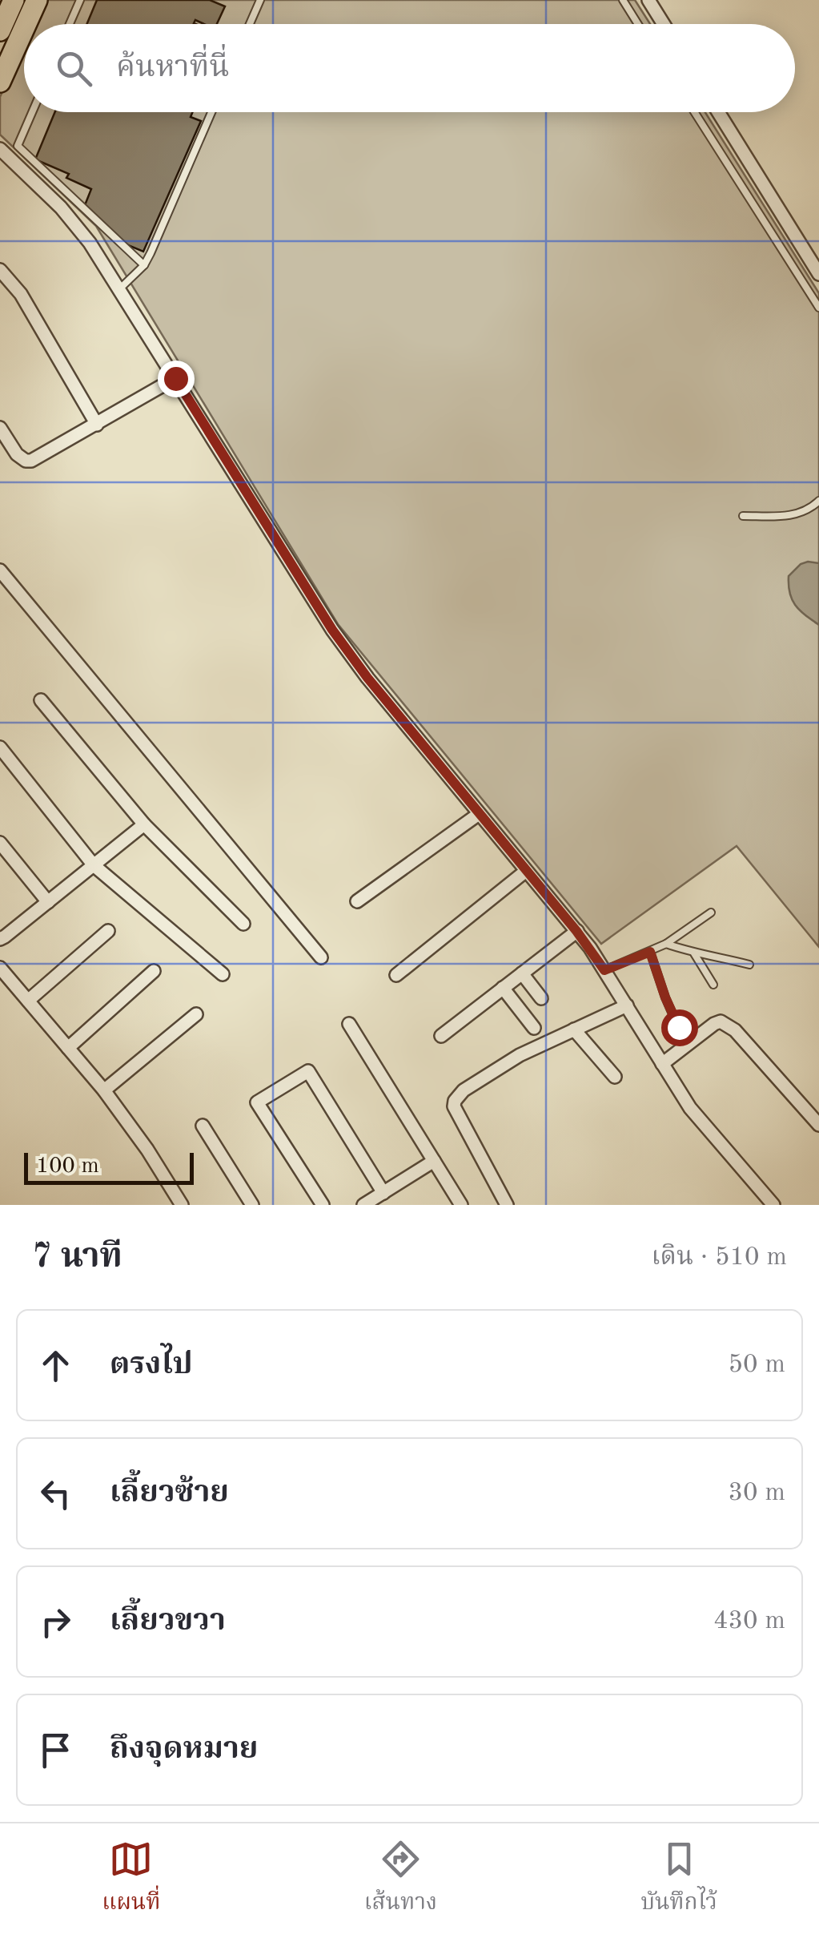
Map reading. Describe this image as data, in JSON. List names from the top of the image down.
{
  "scale_bar": "100 m",
  "page": {
    "search": "ค้นหาที่นี่",
    "scale": "100 m",
    "heading": ["7 นาที", "เดิน · 510 m"],
    "list": [
      ["ตรงไป", "50 m"],
      ["เลี้ยวซ้าย", "30 m"],
      ["เลี้ยวขวา", "430 m"],
      "ถึงจุดหมาย"
    ],
    "nav": ["แผนที่", "เส้นทาง", "บันทึกไว้"]
  }
}
